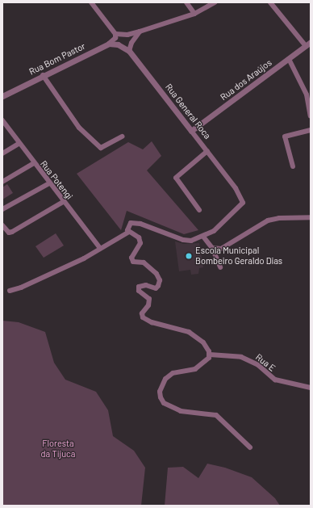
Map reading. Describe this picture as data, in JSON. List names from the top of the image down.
{
  "streets": {
    "street": [
      "Rua Bom Pastor",
      "Rua dos Araújos",
      "Rua General Roca",
      "Rua Potengi",
      "Rua E"
    ]
  },
  "crossings": [
    ["Rua Bom Pastor", "Rua General Roca"],
    ["Rua dos Araújos", "Rua General Roca"]
  ],
  "parks": ["Floresta da Tijuca"],
  "places": ["Escola Municipal Bombeiro Geraldo Dias"]
}
